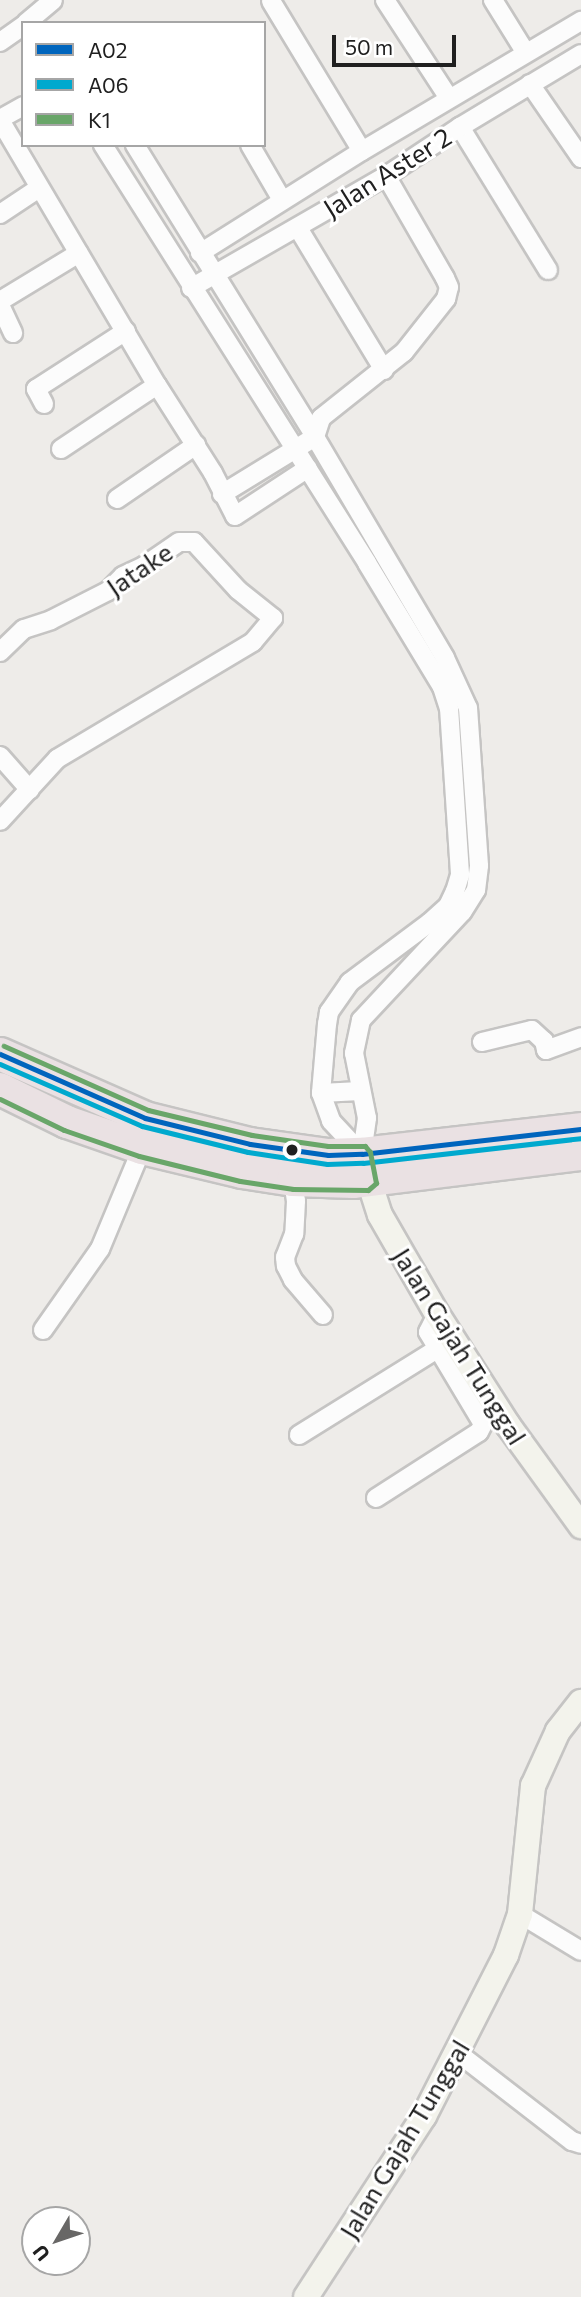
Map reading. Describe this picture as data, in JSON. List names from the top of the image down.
{
  "streets": {
    "street": ["Jalan Aster 2", "Jatake", "Jalan Gajah Tunggal"]
  },
  "lines": ["transit line K1", "transit line A02", "transit line A06"],
  "legend": ["A02", "A06", "K1"],
  "scale_bar": "50 m",
  "north": "bottom left"
}
